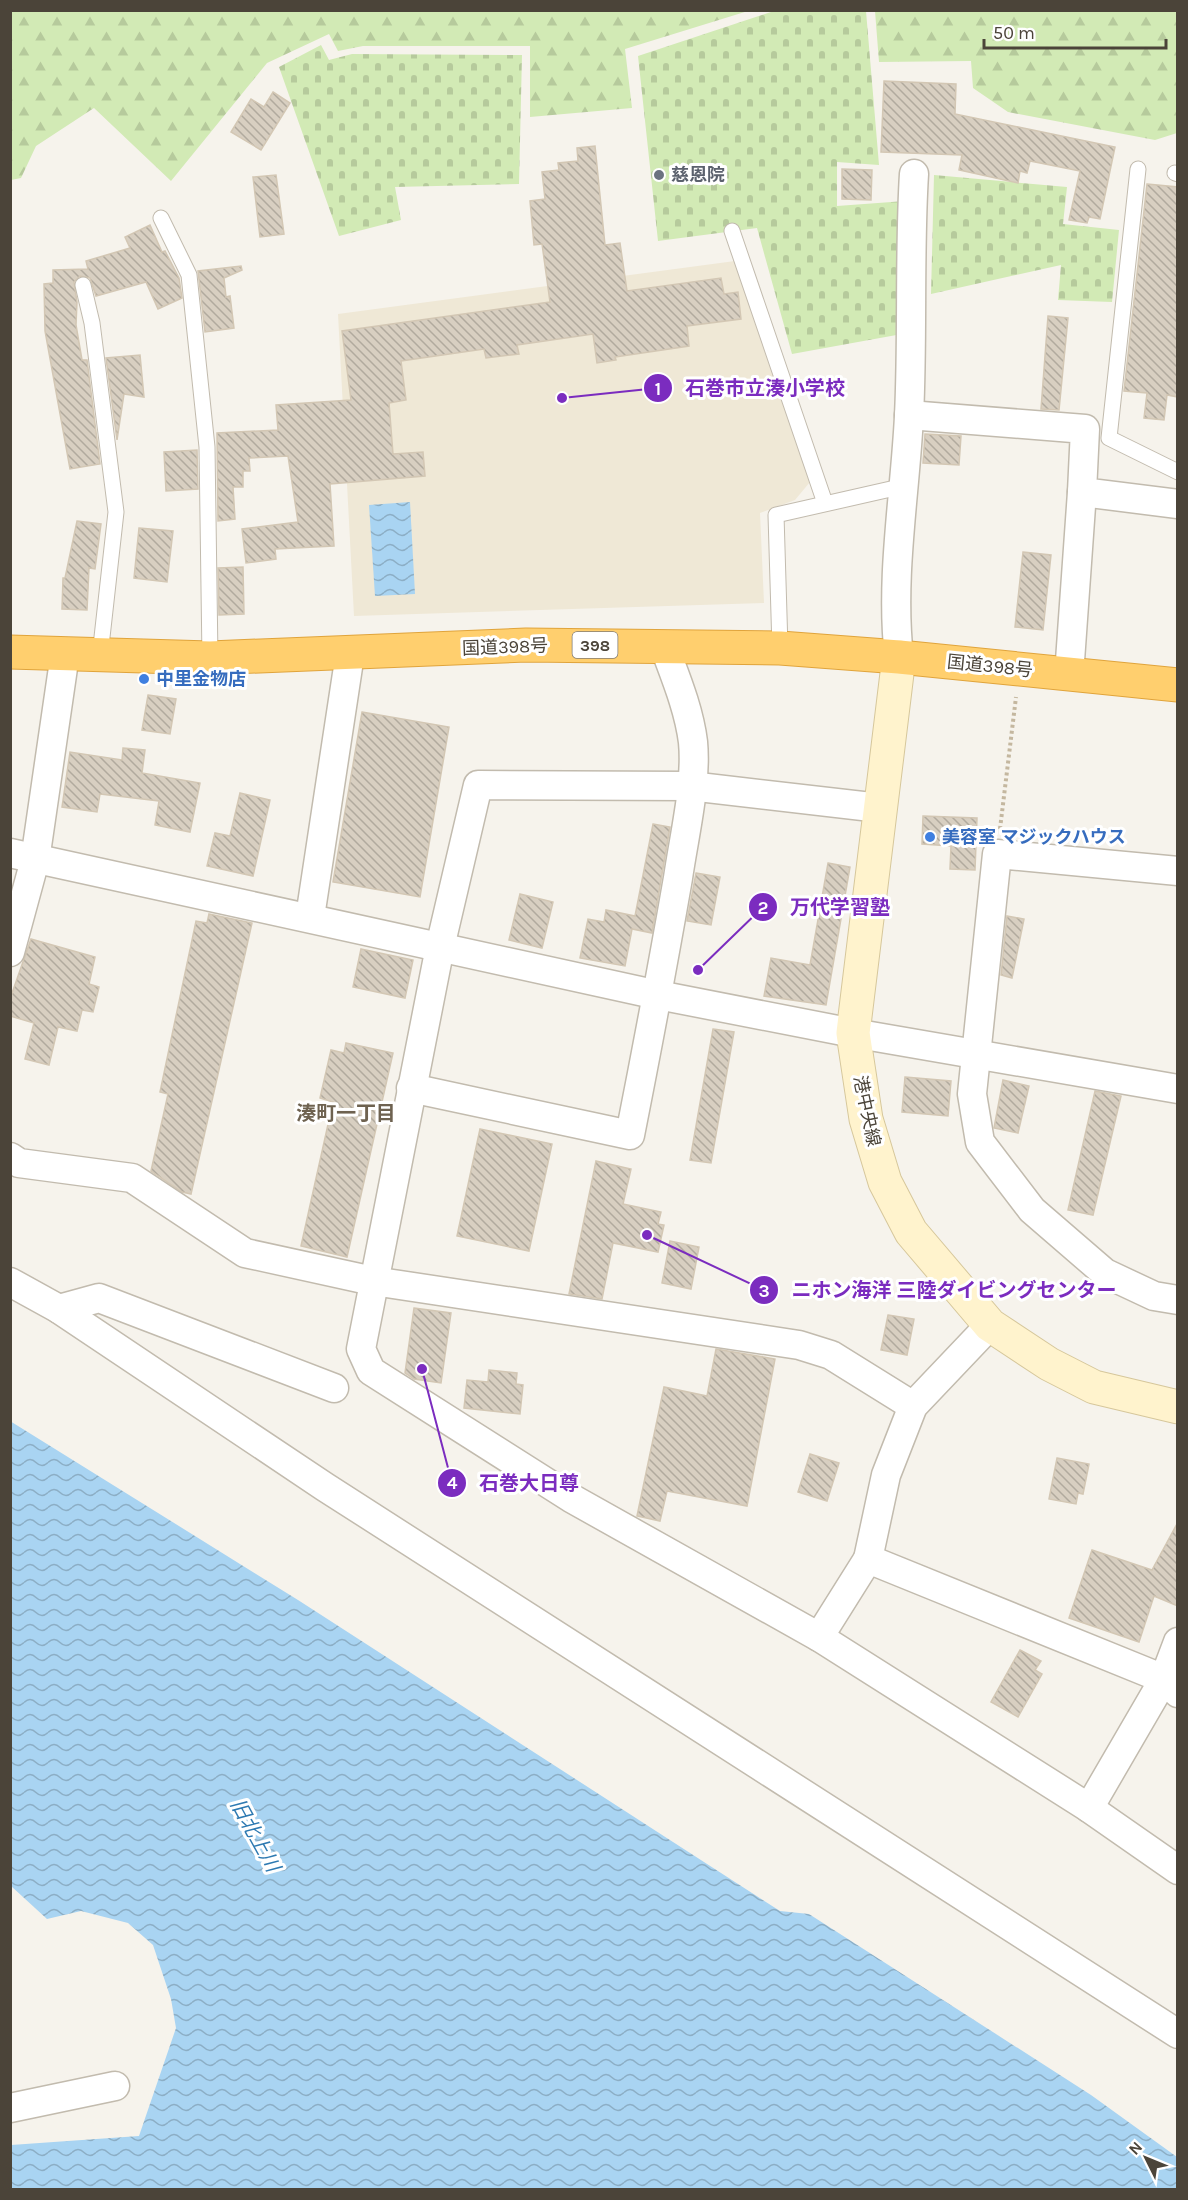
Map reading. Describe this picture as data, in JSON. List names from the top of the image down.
{
  "streets": {
    "highway": ["398", "国道398号"],
    "street": ["港中央線"]
  },
  "crossings": [
    ["国道398号", "港中央線"]
  ],
  "districts": ["湊町一丁目"],
  "water": ["旧北上川"],
  "places": [
    "慈恩院",
    "石巻市立湊小学校",
    "中里金物店",
    "美容室 マジックハウス",
    "万代学習塾",
    "ニホン海洋 三陸ダイビングセンター",
    "石巻大日尊"
  ],
  "scale_bar": "50 m",
  "north": "top left"
}
